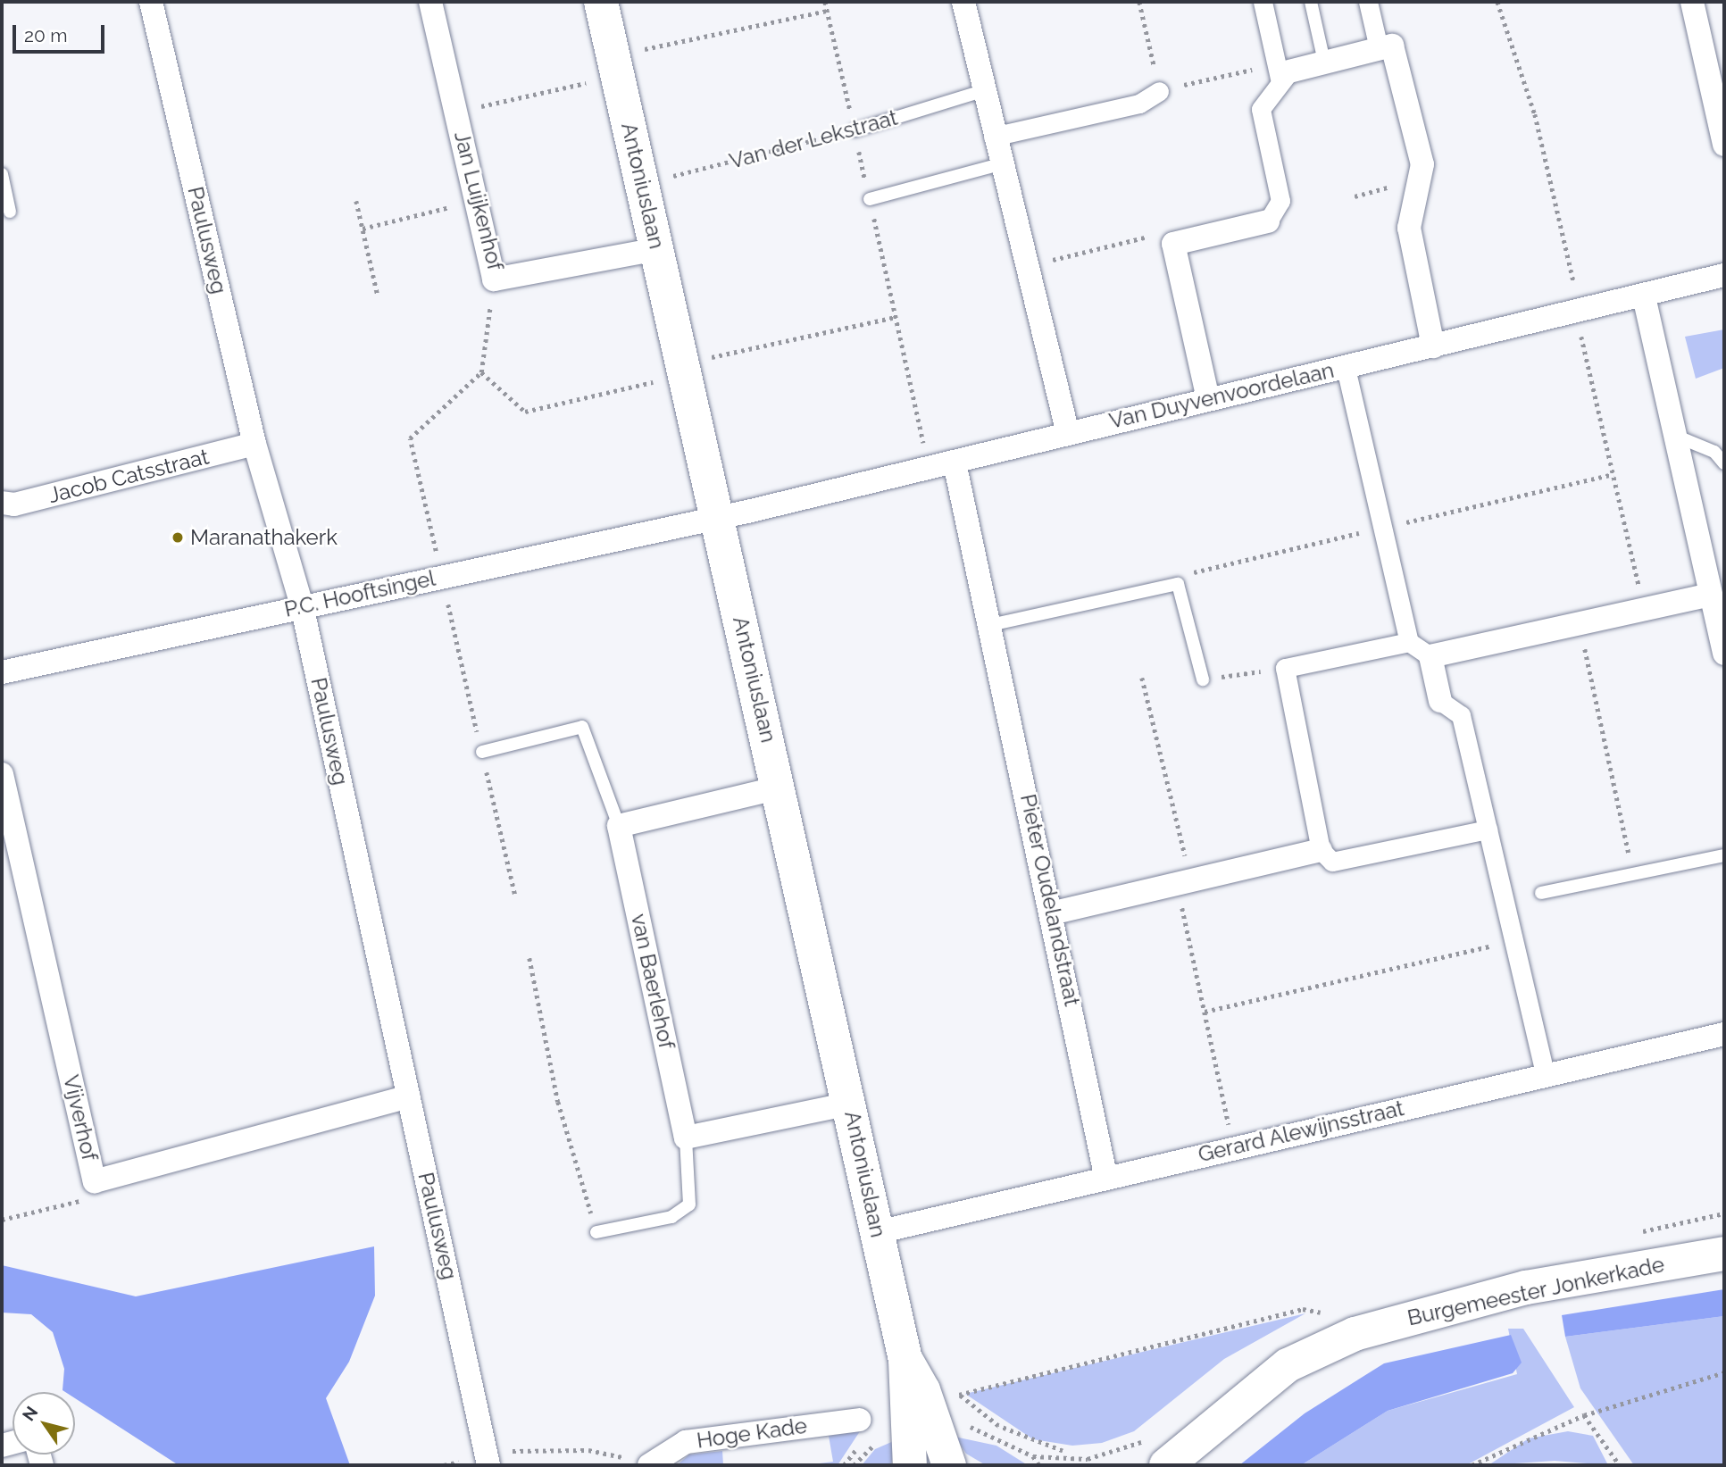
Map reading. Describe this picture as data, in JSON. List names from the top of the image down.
{
  "streets": {
    "main road": ["Antoniuslaan", "Burgemeester Jonkerkade"],
    "street": [
      "Jan Luijkenhof",
      "Paulusweg",
      "Van Duyvenvoordelaan",
      "Jacob Catsstraat",
      "P.C. Hooftsingel",
      "Pieter Oudelandstraat",
      "van Baerlehof",
      "Vijverhof",
      "Gerard Alewijnsstraat",
      "Hoge Kade"
    ],
    "lane": ["Van der Lekstraat"]
  },
  "crossings": [
    ["Van der Lekstraat", "Antoniuslaan"],
    ["Antoniuslaan", "Jan Luijkenhof"],
    ["Antoniuslaan", "Van Duyvenvoordelaan"],
    ["Antoniuslaan", "P.C. Hooftsingel"],
    ["Antoniuslaan", "Gerard Alewijnsstraat"],
    ["Paulusweg", "Jacob Catsstraat"],
    ["Paulusweg", "P.C. Hooftsingel"],
    ["Paulusweg", "Vijverhof"],
    ["Van Duyvenvoordelaan", "P.C. Hooftsingel"],
    ["Van Duyvenvoordelaan", "Pieter Oudelandstraat"],
    ["Pieter Oudelandstraat", "Gerard Alewijnsstraat"]
  ],
  "places": ["Maranathakerk"],
  "scale_bar": "20 m",
  "north": "top left"
}
